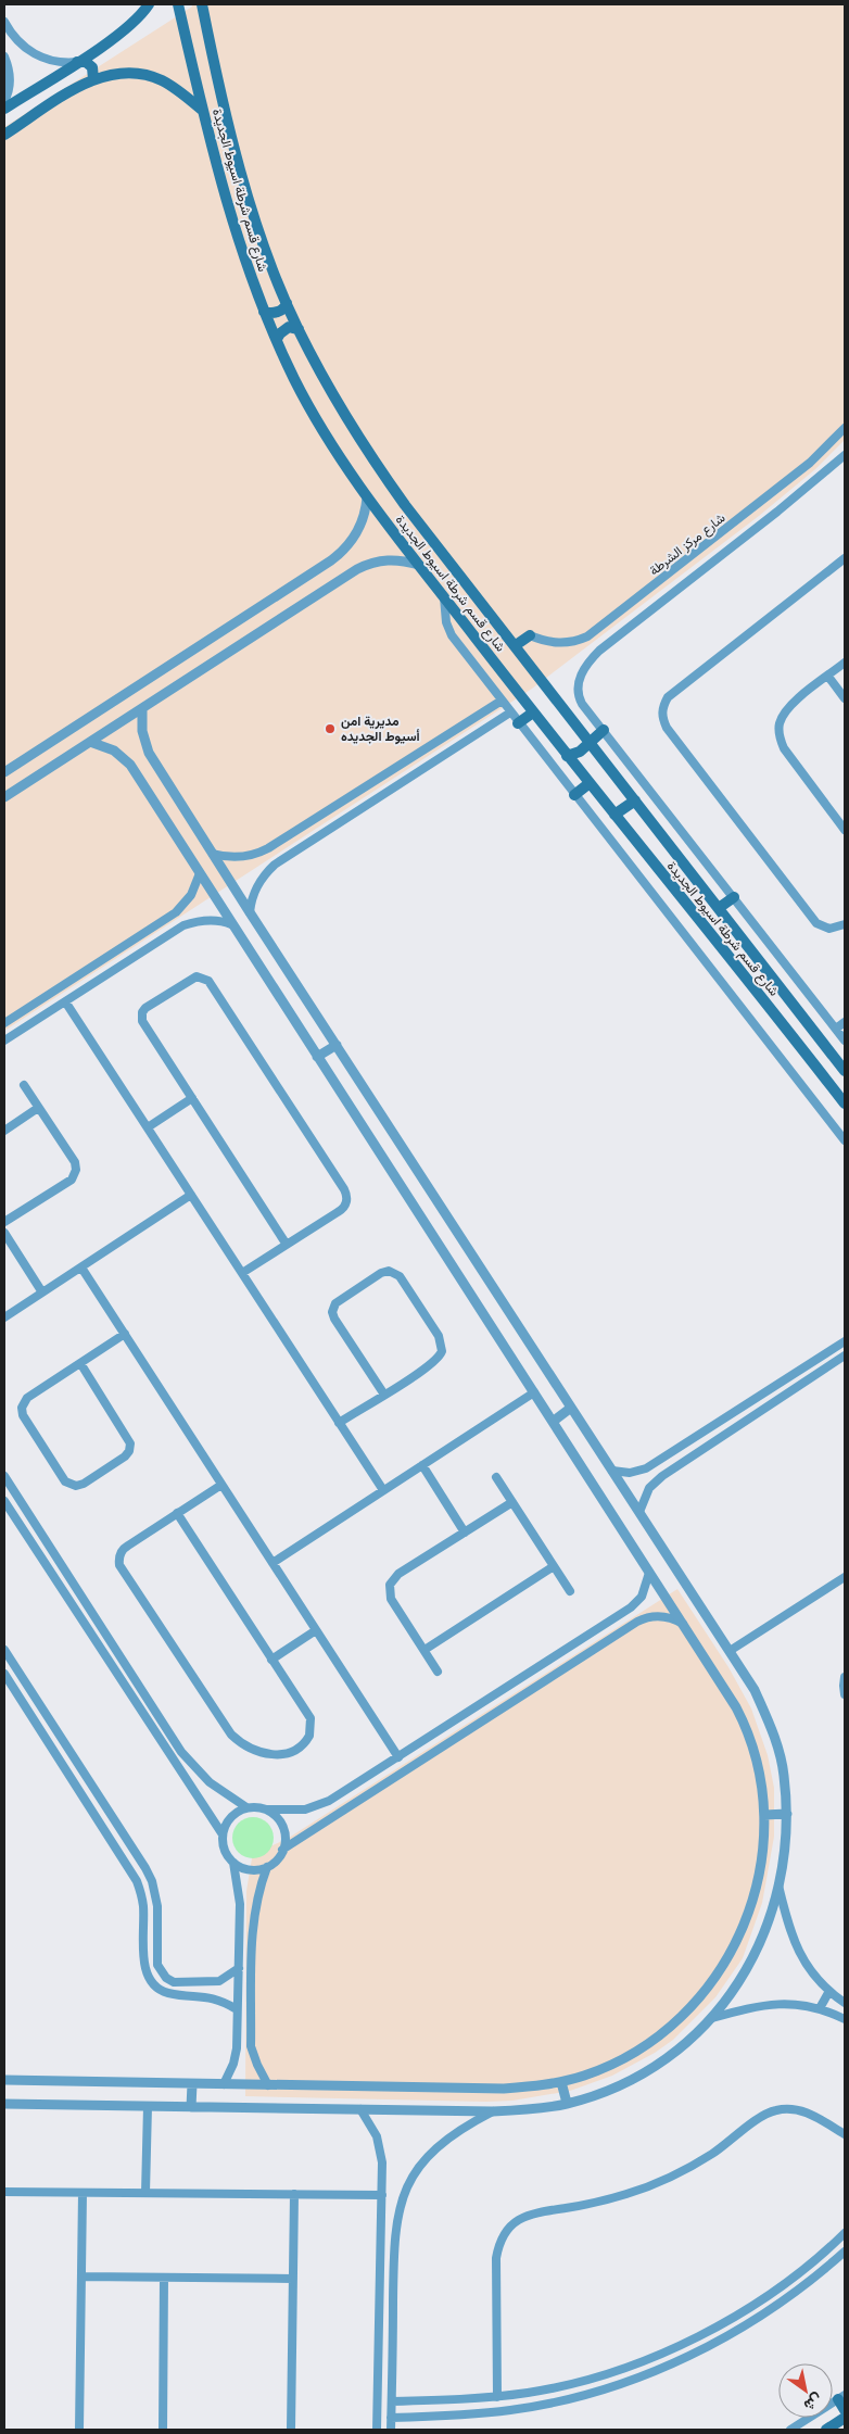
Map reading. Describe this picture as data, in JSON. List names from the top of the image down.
{
  "streets": {
    "main road": ["شارع قسم شرطة اسيوط الجديدة"],
    "street": ["شارع مركز الشرطة"]
  },
  "places": ["مديرية امن أسيوط الجديده"],
  "north": "bottom right"
}
